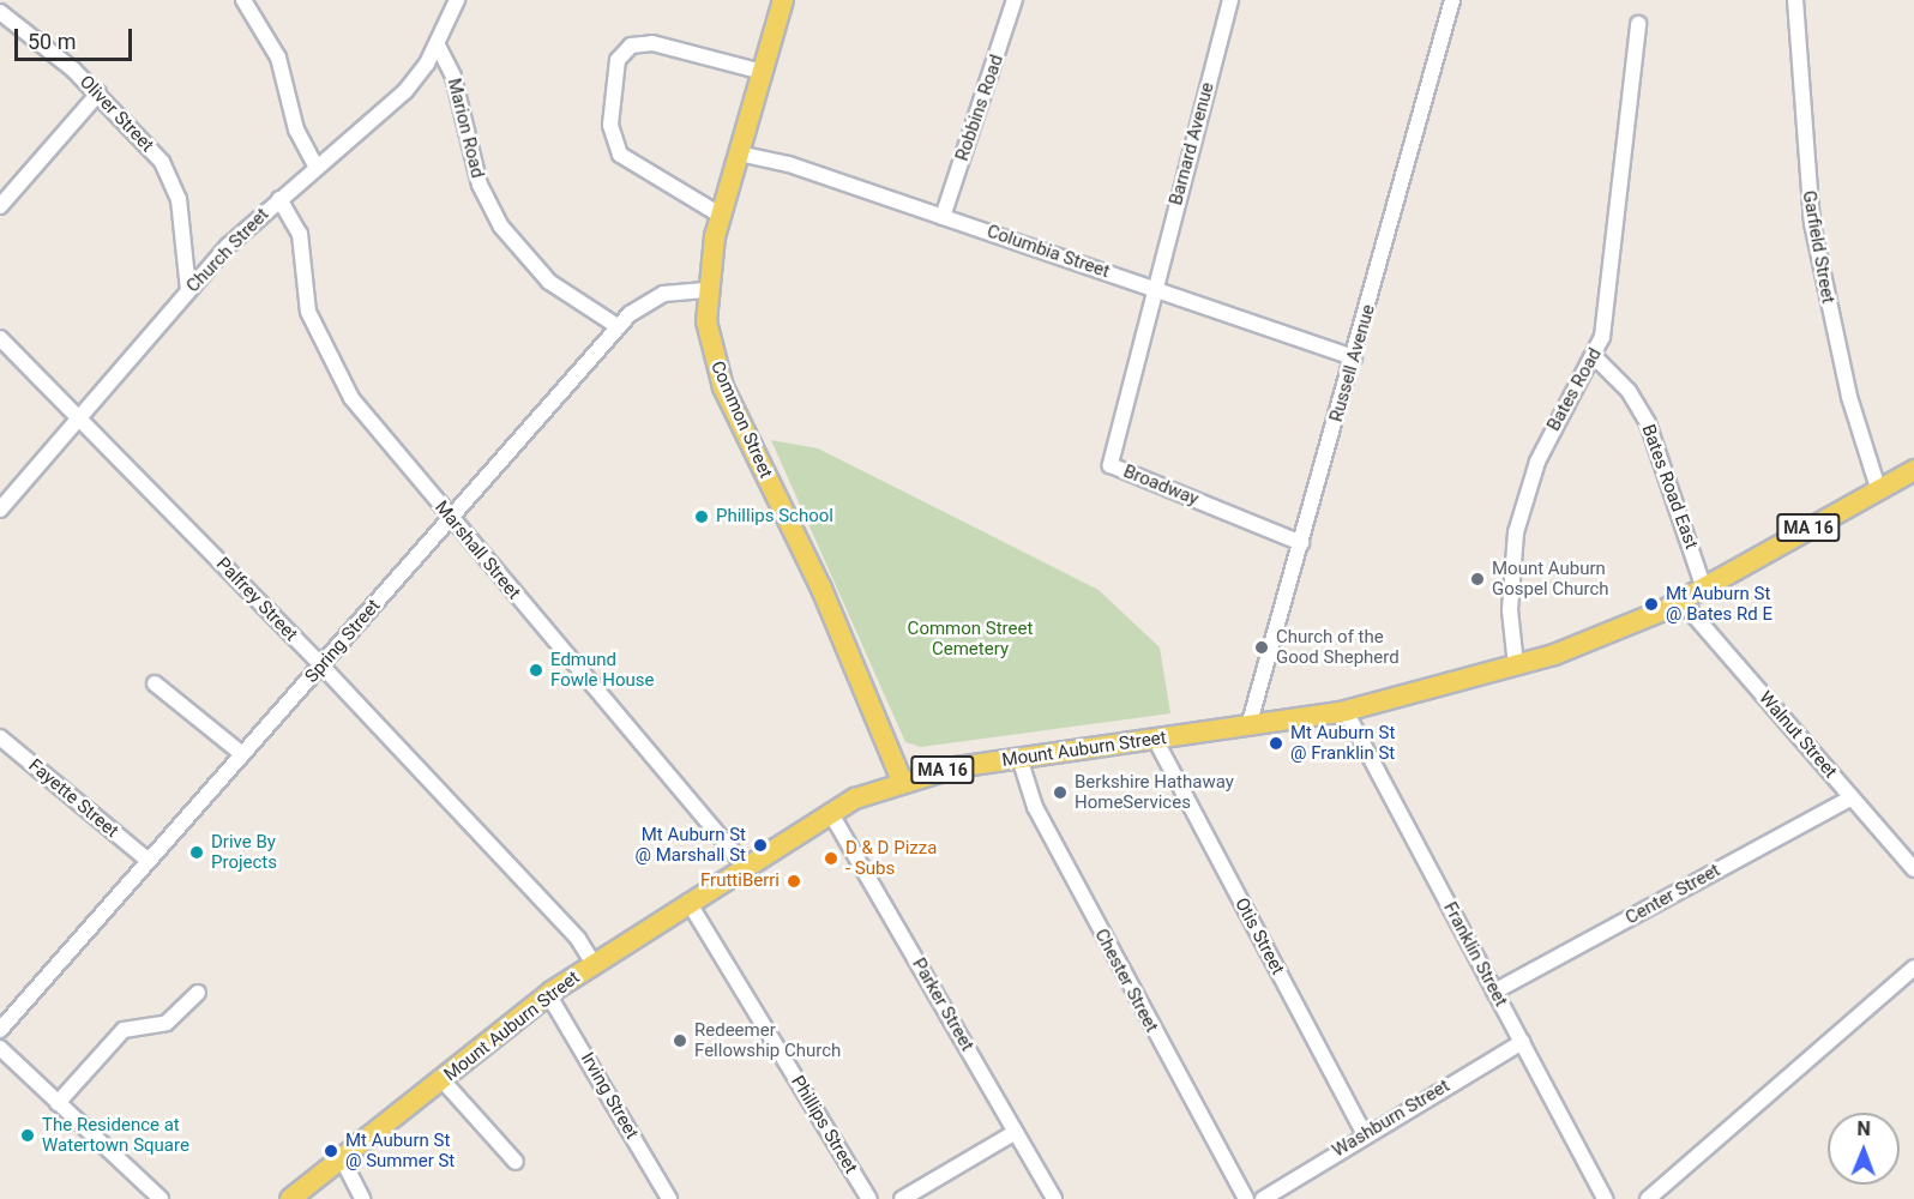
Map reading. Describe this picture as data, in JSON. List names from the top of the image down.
{
  "streets": {
    "main road": ["Common Street", "MA 16", "Mount Auburn Street"],
    "street": [
      "Robbins Road",
      "Oliver Street",
      "Marion Road",
      "Barnard Avenue",
      "Garfield Street",
      "Church Street",
      "Columbia Street",
      "Russell Avenue",
      "Bates Road",
      "Broadway",
      "Bates Road East",
      "Marshall Street",
      "Palfrey Street",
      "Spring Street",
      "Walnut Street",
      "Fayette Street",
      "Center Street",
      "Otis Street",
      "Franklin Street",
      "Chester Street",
      "Parker Street",
      "Irving Street",
      "Washburn Street",
      "Phillips Street"
    ]
  },
  "crossings": [
    ["Robbins Road", "Columbia Street"],
    ["Oliver Street", "Church Street"],
    ["Marion Road", "Church Street"],
    ["Marion Road", "Spring Street"],
    ["Barnard Avenue", "Columbia Street"],
    ["Barnard Avenue", "Broadway"],
    ["Garfield Street", "Mount Auburn Street"],
    ["Church Street", "Marshall Street"],
    ["Church Street", "Palfrey Street"],
    ["Columbia Street", "Russell Avenue"],
    ["Columbia Street", "Common Street"],
    ["Columbia Street", "Broadway"],
    ["Russell Avenue", "Broadway"],
    ["Russell Avenue", "Mount Auburn Street"],
    ["Bates Road", "Bates Road East"],
    ["Bates Road", "Mount Auburn Street"],
    ["Common Street", "Spring Street"],
    ["Common Street", "Mount Auburn Street"],
    ["Bates Road East", "Mount Auburn Street"],
    ["Marshall Street", "Spring Street"],
    ["Marshall Street", "Mount Auburn Street"],
    ["Palfrey Street", "Spring Street"],
    ["Palfrey Street", "Mount Auburn Street"],
    ["Spring Street", "Fayette Street"],
    ["Walnut Street", "Mount Auburn Street"],
    ["Walnut Street", "Center Street"],
    ["Mount Auburn Street", "Otis Street"],
    ["Mount Auburn Street", "Franklin Street"],
    ["Mount Auburn Street", "Chester Street"],
    ["Mount Auburn Street", "Parker Street"],
    ["Mount Auburn Street", "Irving Street"],
    ["Mount Auburn Street", "Phillips Street"],
    ["Center Street", "Franklin Street"],
    ["Otis Street", "Washburn Street"],
    ["Franklin Street", "Washburn Street"]
  ],
  "parks": ["Common Street Cemetery"],
  "places": [
    "Phillips School",
    "Mount Auburn Gospel Church",
    "Mt Auburn St @ Bates Rd E",
    "Church of the Good Shepherd",
    "Edmund Fowle House",
    "Mt Auburn St @ Franklin St",
    "Berkshire Hathaway HomeServices",
    "Mt Auburn St @ Marshall St",
    "Drive By Projects",
    "D & D Pizza - Subs",
    "FruttiBerri",
    "Redeemer Fellowship Church",
    "The Residence at Watertown Square",
    "Mt Auburn St @ Summer St"
  ],
  "scale_bar": "50 m",
  "north": "top"
}
